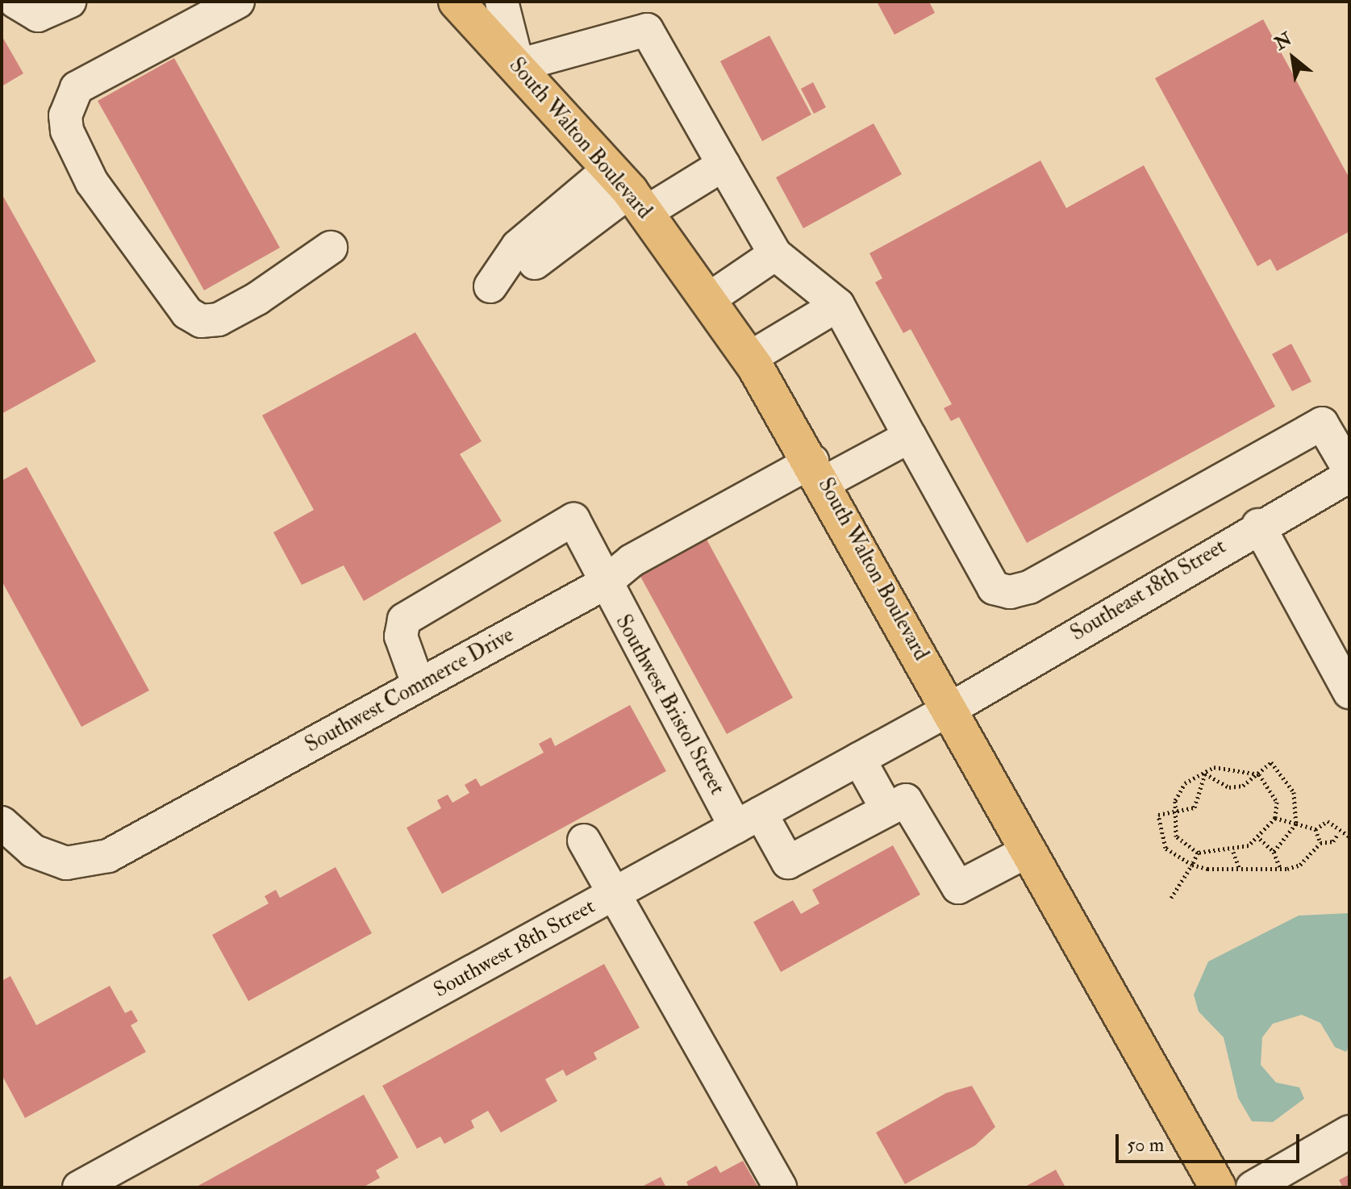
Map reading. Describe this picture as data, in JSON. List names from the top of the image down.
{
  "streets": {
    "main road": ["South Walton Boulevard"],
    "street": [
      "Southeast 18th Street",
      "Southwest Commerce Drive",
      "Southwest Bristol Street",
      "Southwest 18th Street"
    ]
  },
  "crossings": [
    ["South Walton Boulevard", "Southeast 18th Street"],
    ["South Walton Boulevard", "Southwest Commerce Drive"],
    ["South Walton Boulevard", "Southwest 18th Street"],
    ["Southeast 18th Street", "Southwest 18th Street"],
    ["Southwest Commerce Drive", "Southwest Bristol Street"],
    ["Southwest Bristol Street", "Southwest 18th Street"]
  ],
  "scale_bar": "50 m",
  "north": "top left"
}
